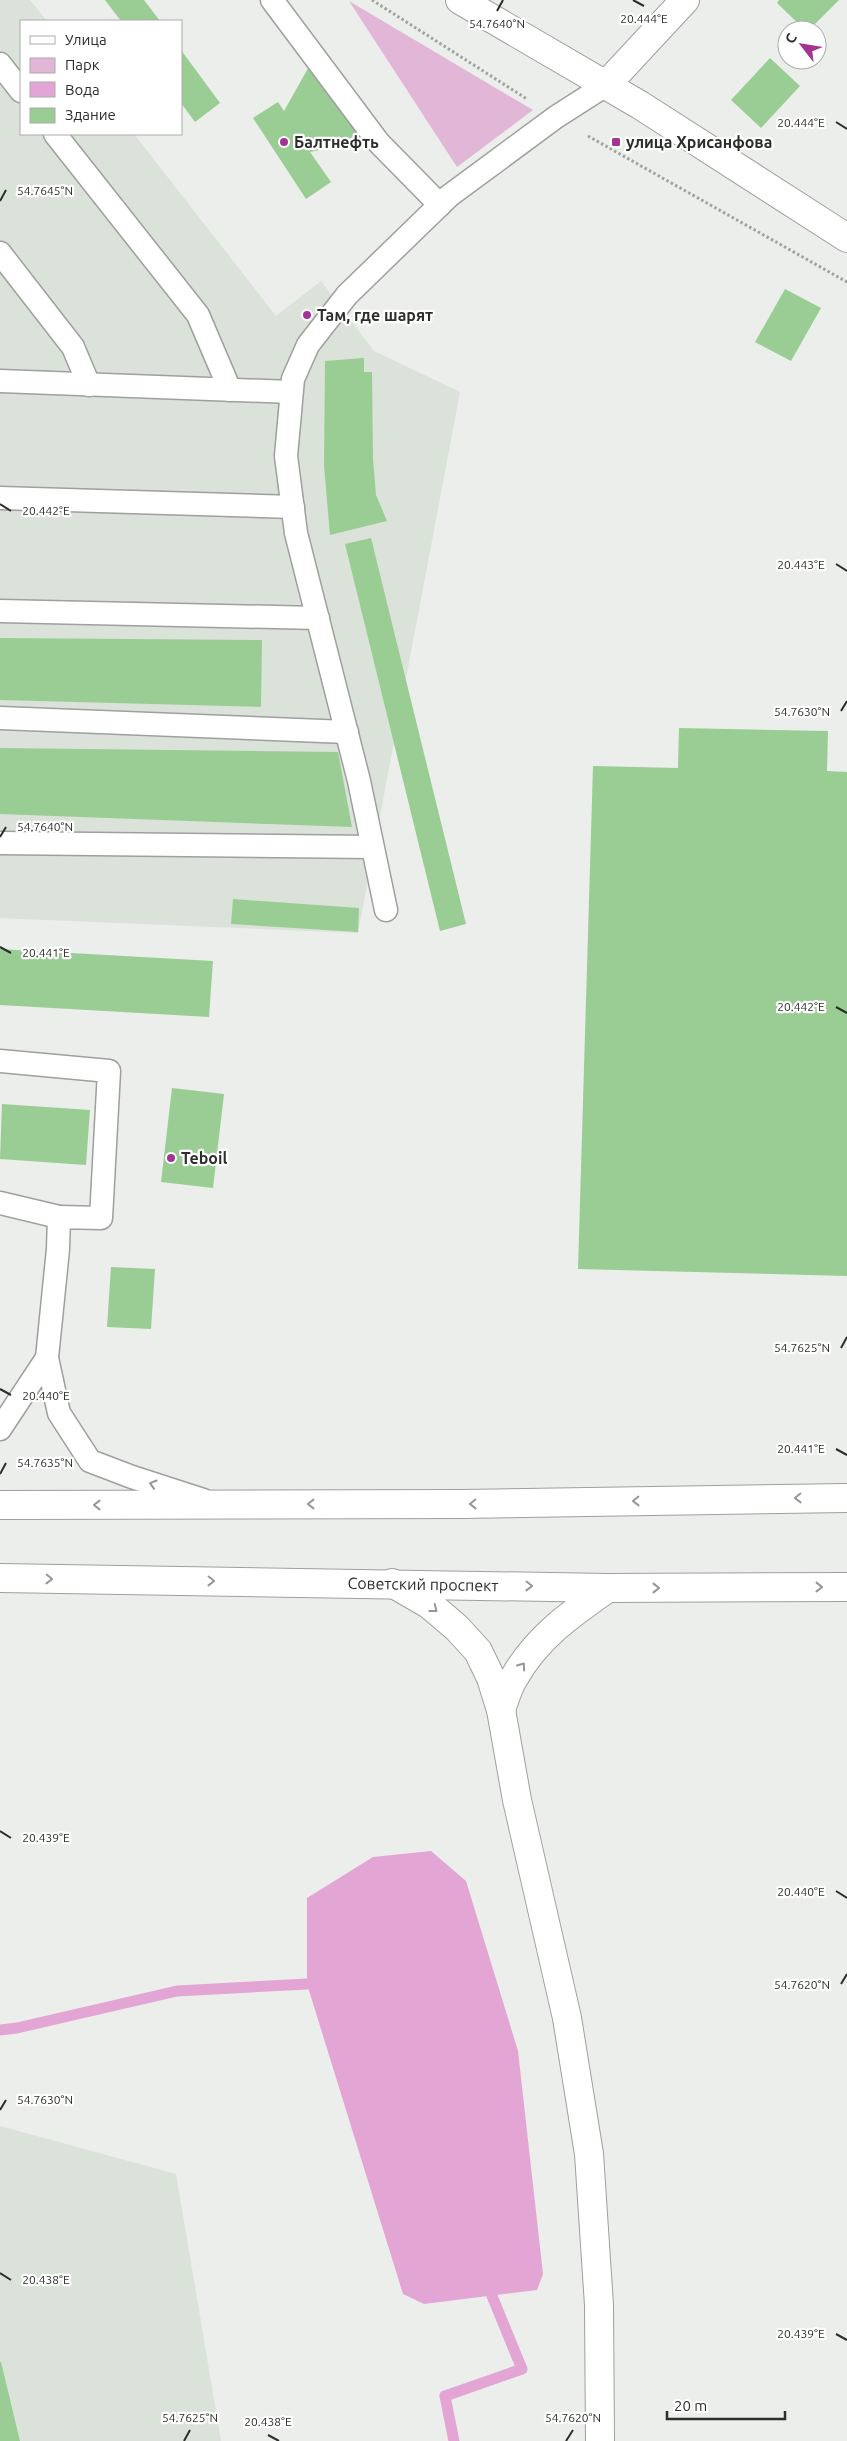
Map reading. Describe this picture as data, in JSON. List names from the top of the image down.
{
  "streets": {
    "main road": ["Советский проспект"]
  },
  "places": {
    "other": ["Балтнефть", "Там, где шарят", "Teboil"],
    "transit": ["улица Хрисанфова"]
  },
  "legend": [
    "Улица",
    "Парк",
    "Вода",
    "Здание"
  ],
  "scale_bar": "20 m",
  "north": "top left",
  "coordinates": [
    "20.444°E",
    "54.7640°N",
    "54.7645°N",
    "20.442°E",
    "20.443°E",
    "54.7630°N",
    "20.441°E",
    "54.7625°N",
    "20.440°E",
    "54.7635°N",
    "20.439°E",
    "54.7620°N",
    "20.438°E"
  ]
}
